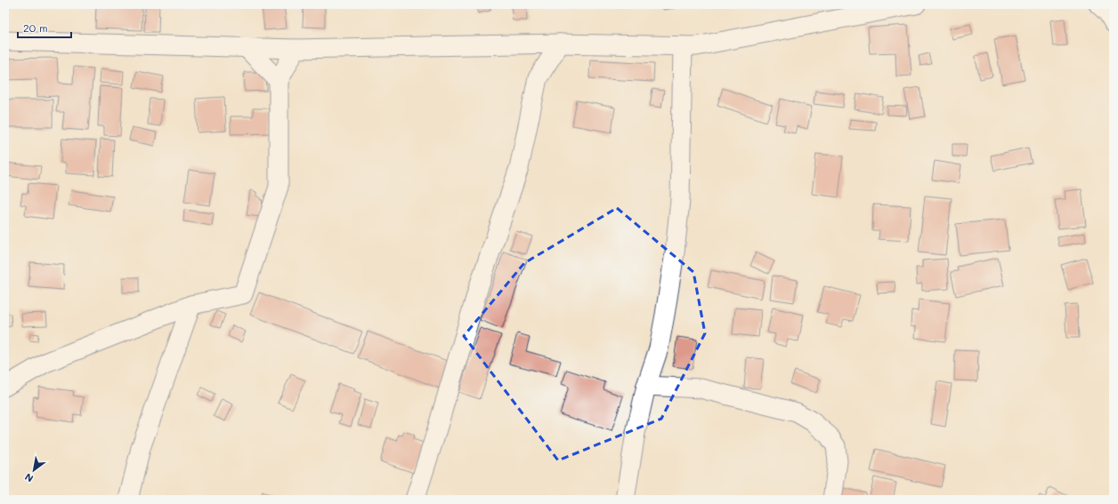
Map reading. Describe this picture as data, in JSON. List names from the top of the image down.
{
  "scale_bar": "20 m",
  "north": "bottom left"
}
